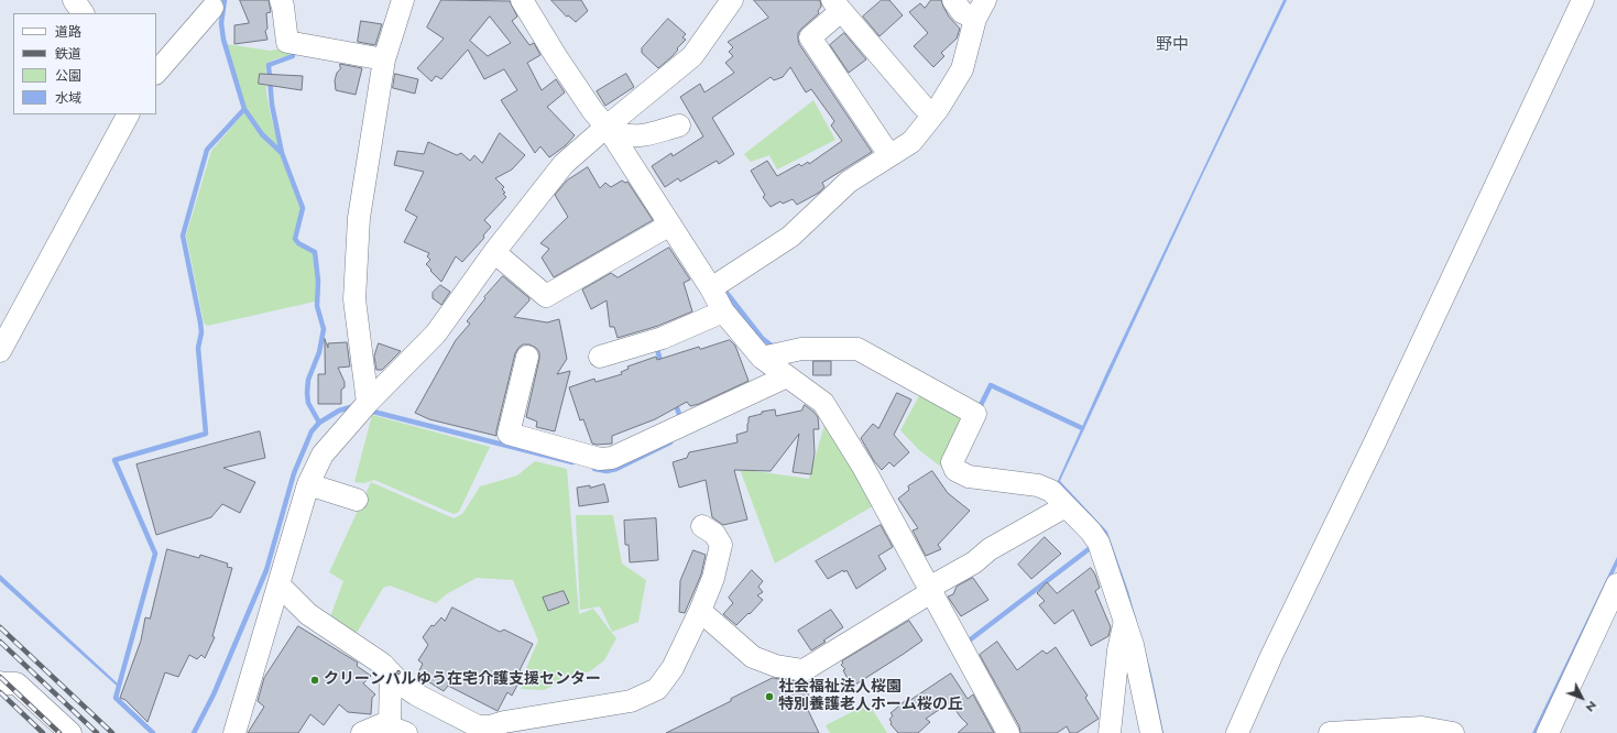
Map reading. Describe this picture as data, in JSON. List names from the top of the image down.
{
  "districts": ["野中"],
  "places": ["クリーンパルゆう在宅介護支援センター", "社会福祉法人桜園 特別養護老人ホーム桜の丘"],
  "legend": [
    "道路",
    "鉄道",
    "公園",
    "水域"
  ],
  "north": "bottom right"
}
